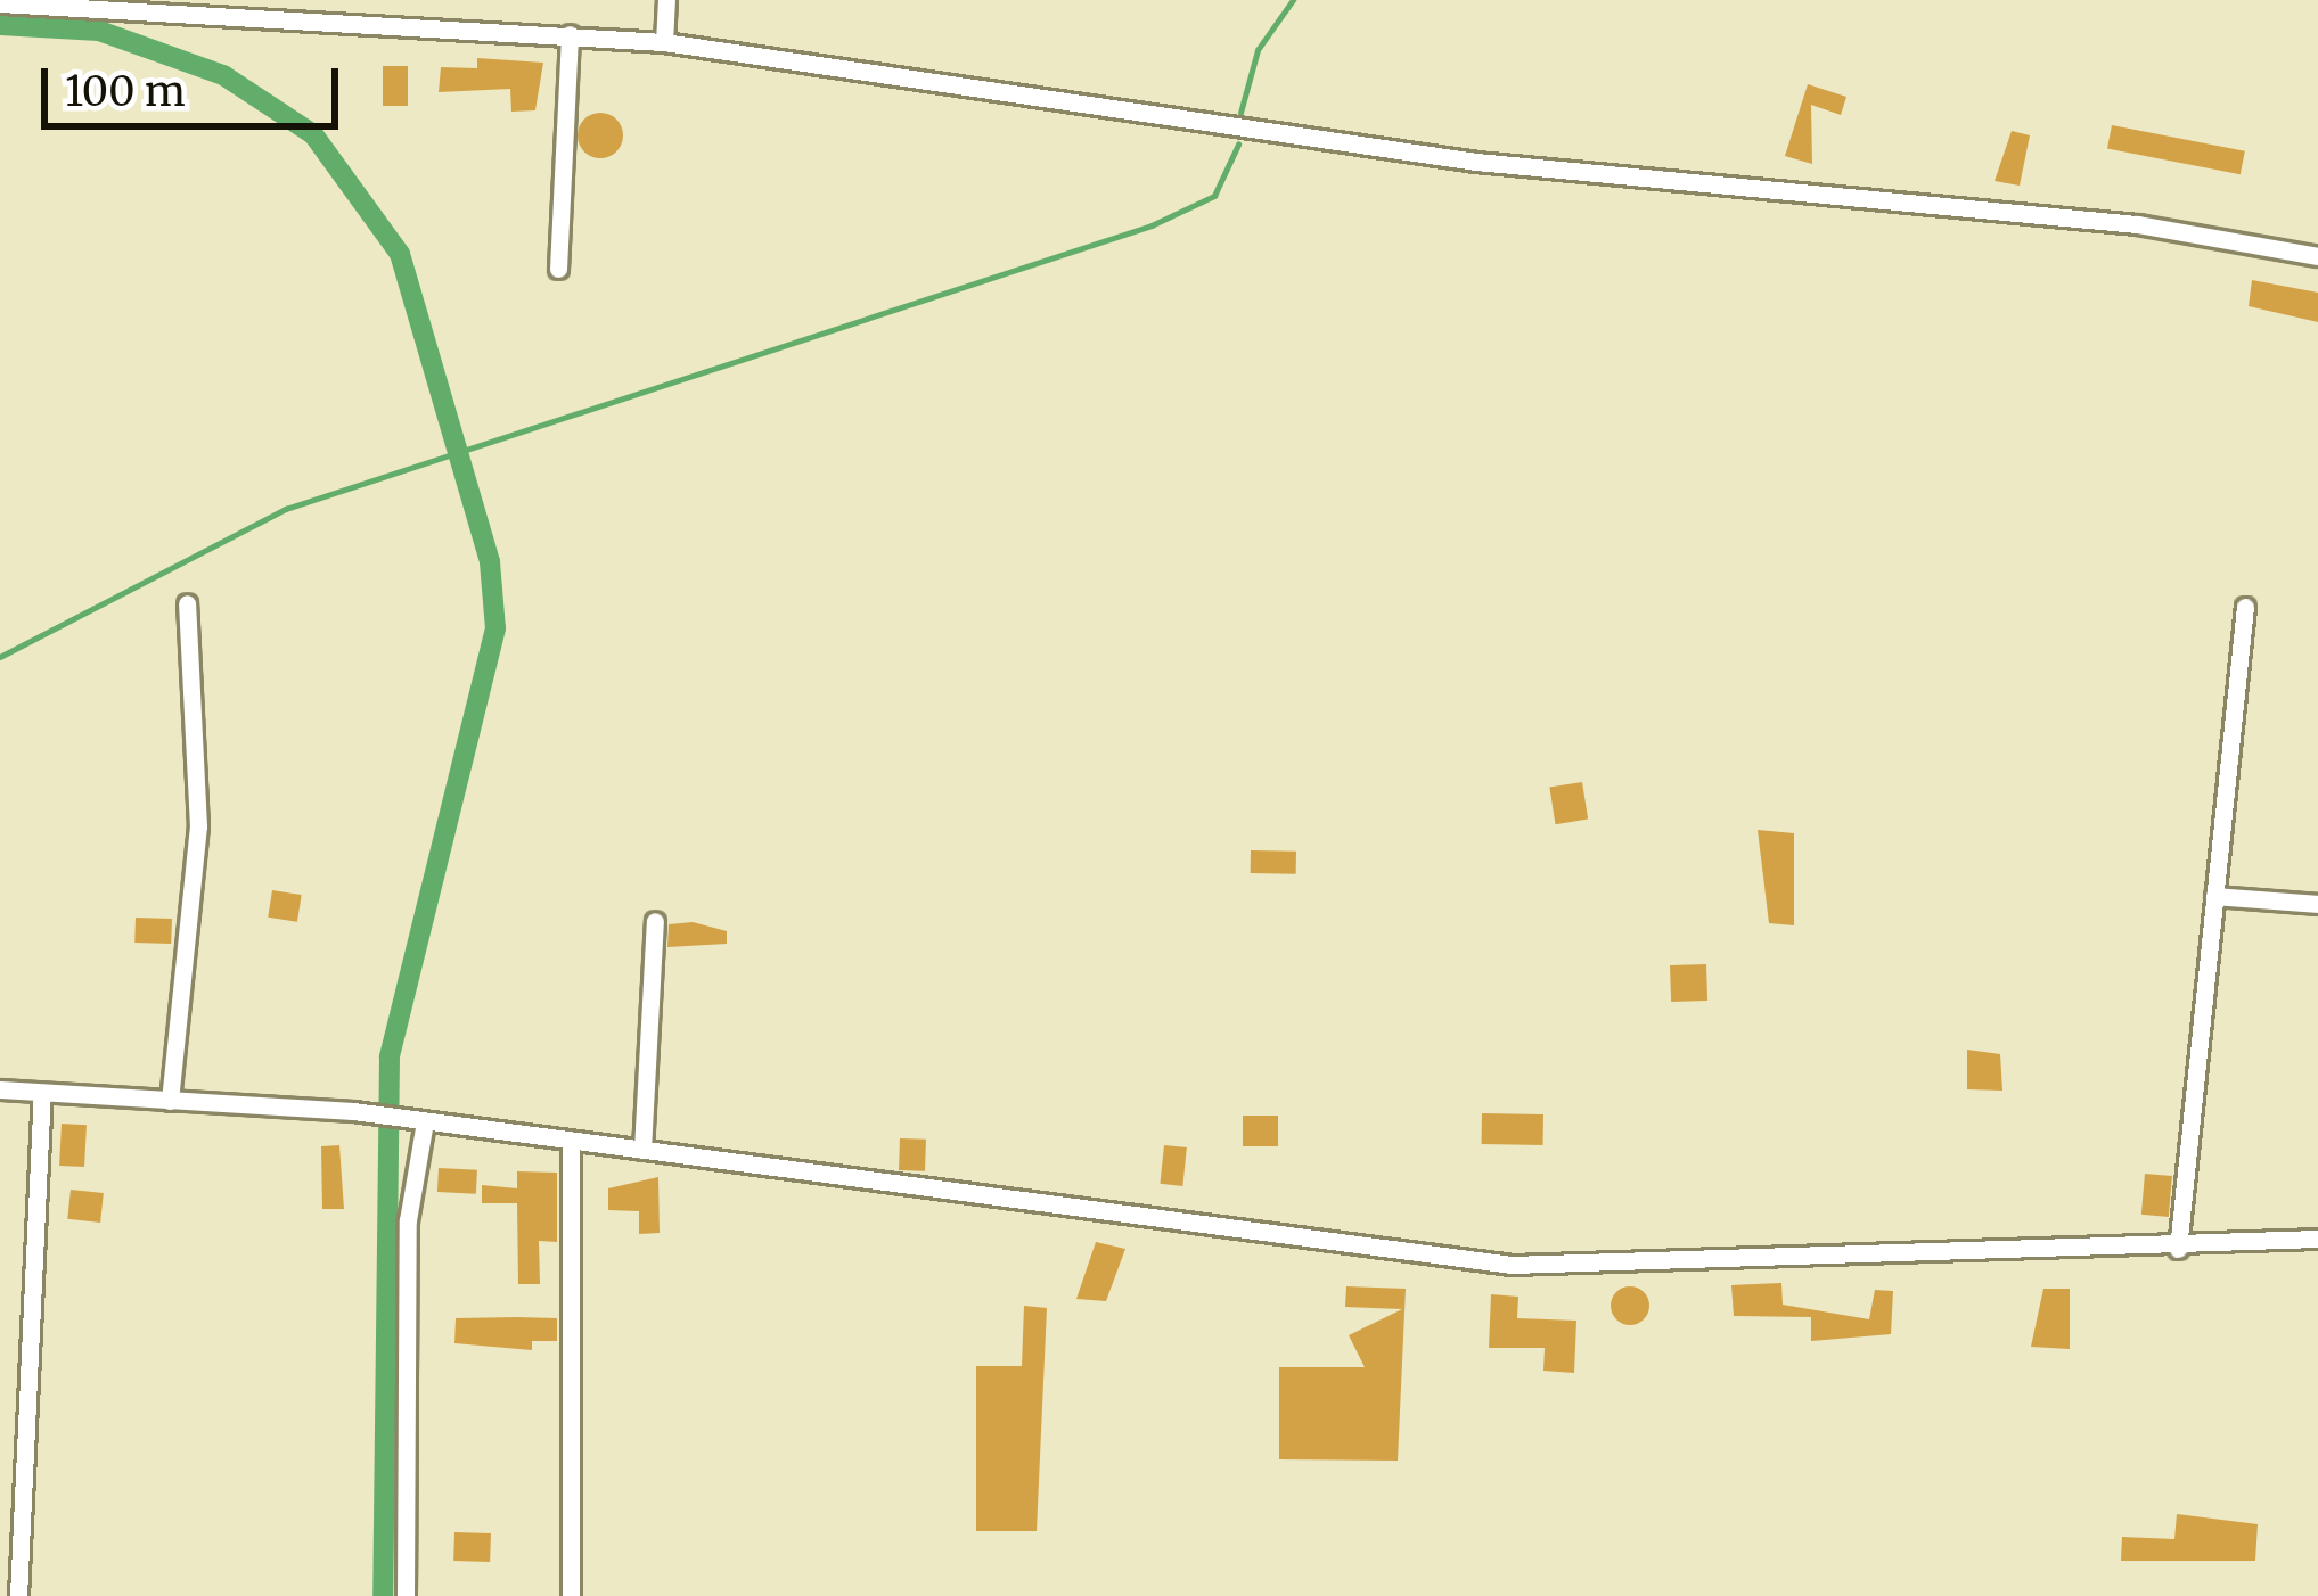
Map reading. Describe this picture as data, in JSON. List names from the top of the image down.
{
  "scale_bar": "100 m"
}
